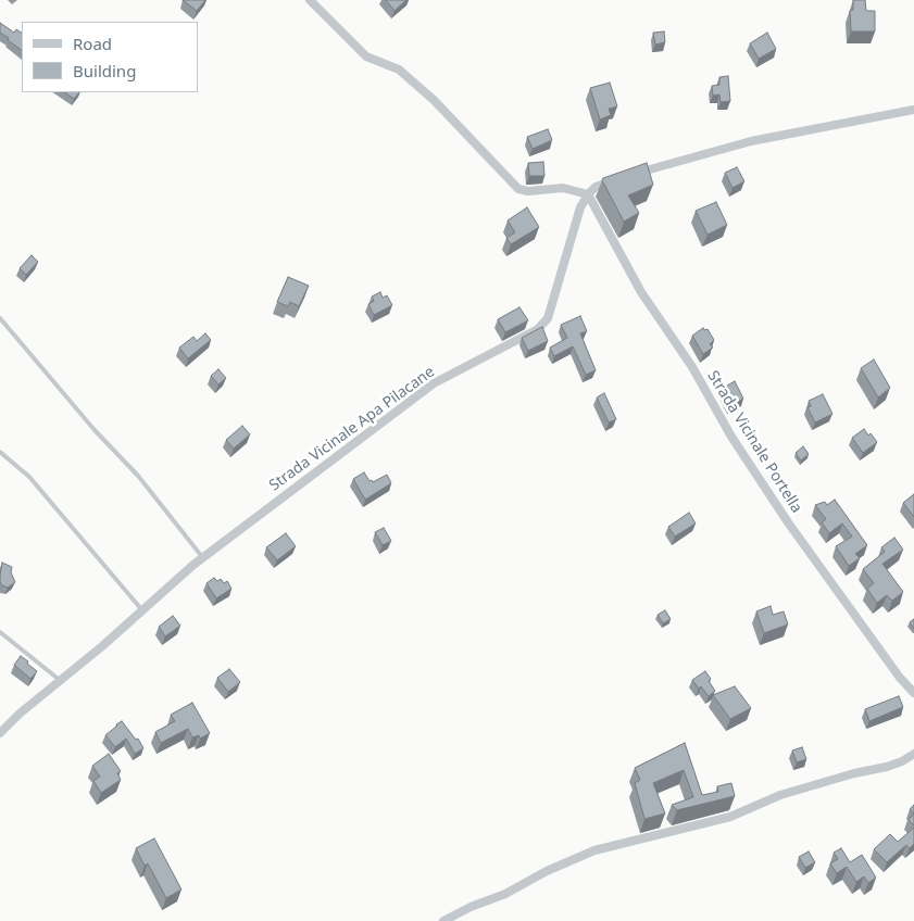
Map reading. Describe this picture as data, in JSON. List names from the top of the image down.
{
  "streets": {
    "street": ["Strada Vicinale Apa Pilacane", "Strada Vicinale Portella"]
  },
  "crossings": [
    ["Strada Vicinale Apa Pilacane", "Strada Vicinale Portella"]
  ],
  "legend": ["Road", "Building"]
}
